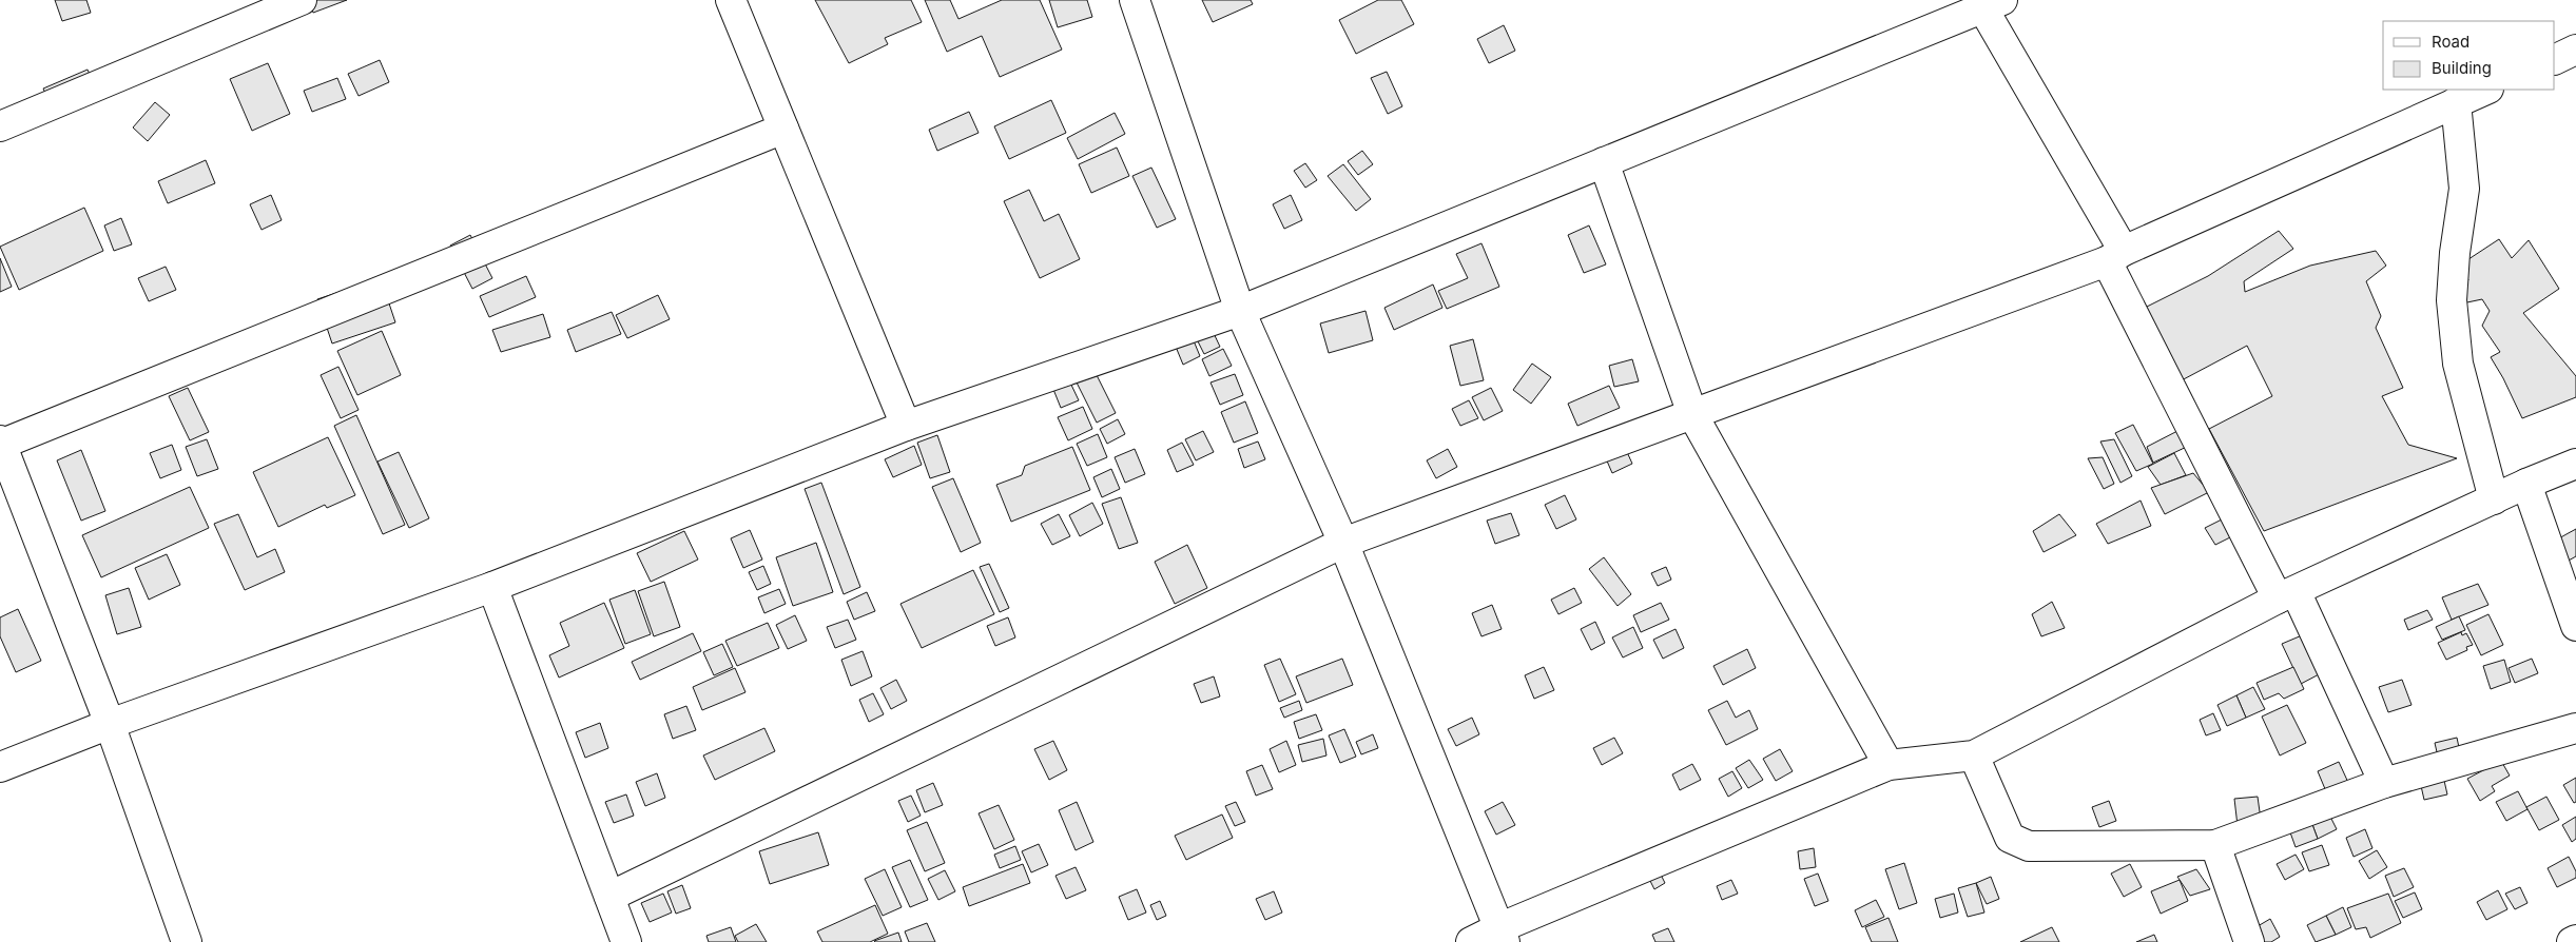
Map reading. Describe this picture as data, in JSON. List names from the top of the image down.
{
  "legend": ["Road", "Building"]
}
